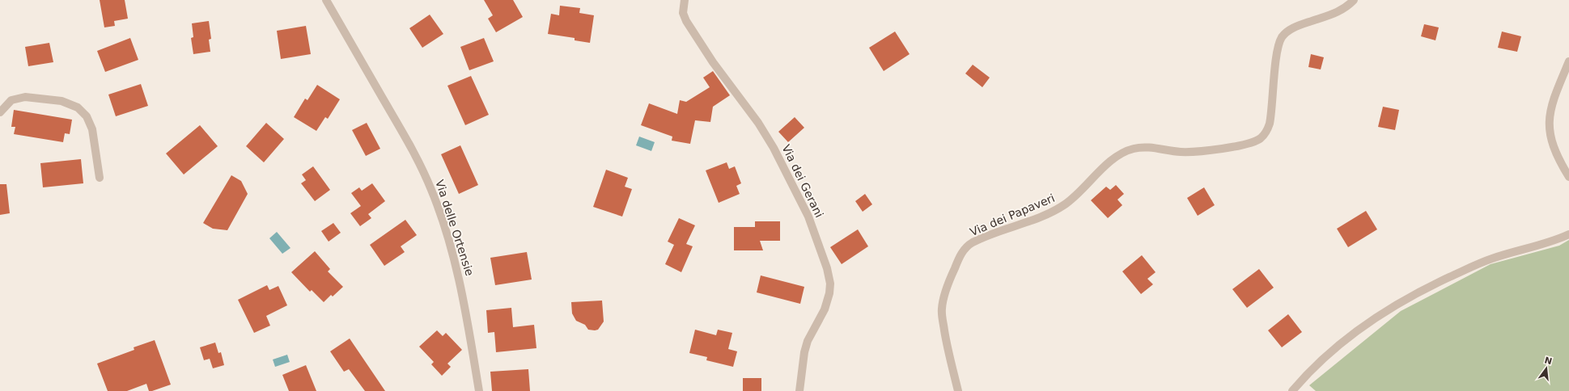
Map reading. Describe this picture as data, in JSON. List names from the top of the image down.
{
  "streets": {
    "street": ["Via dei Gerani", "Via dei Papaveri", "Via delle Ortensie"]
  },
  "north": "top"
}
